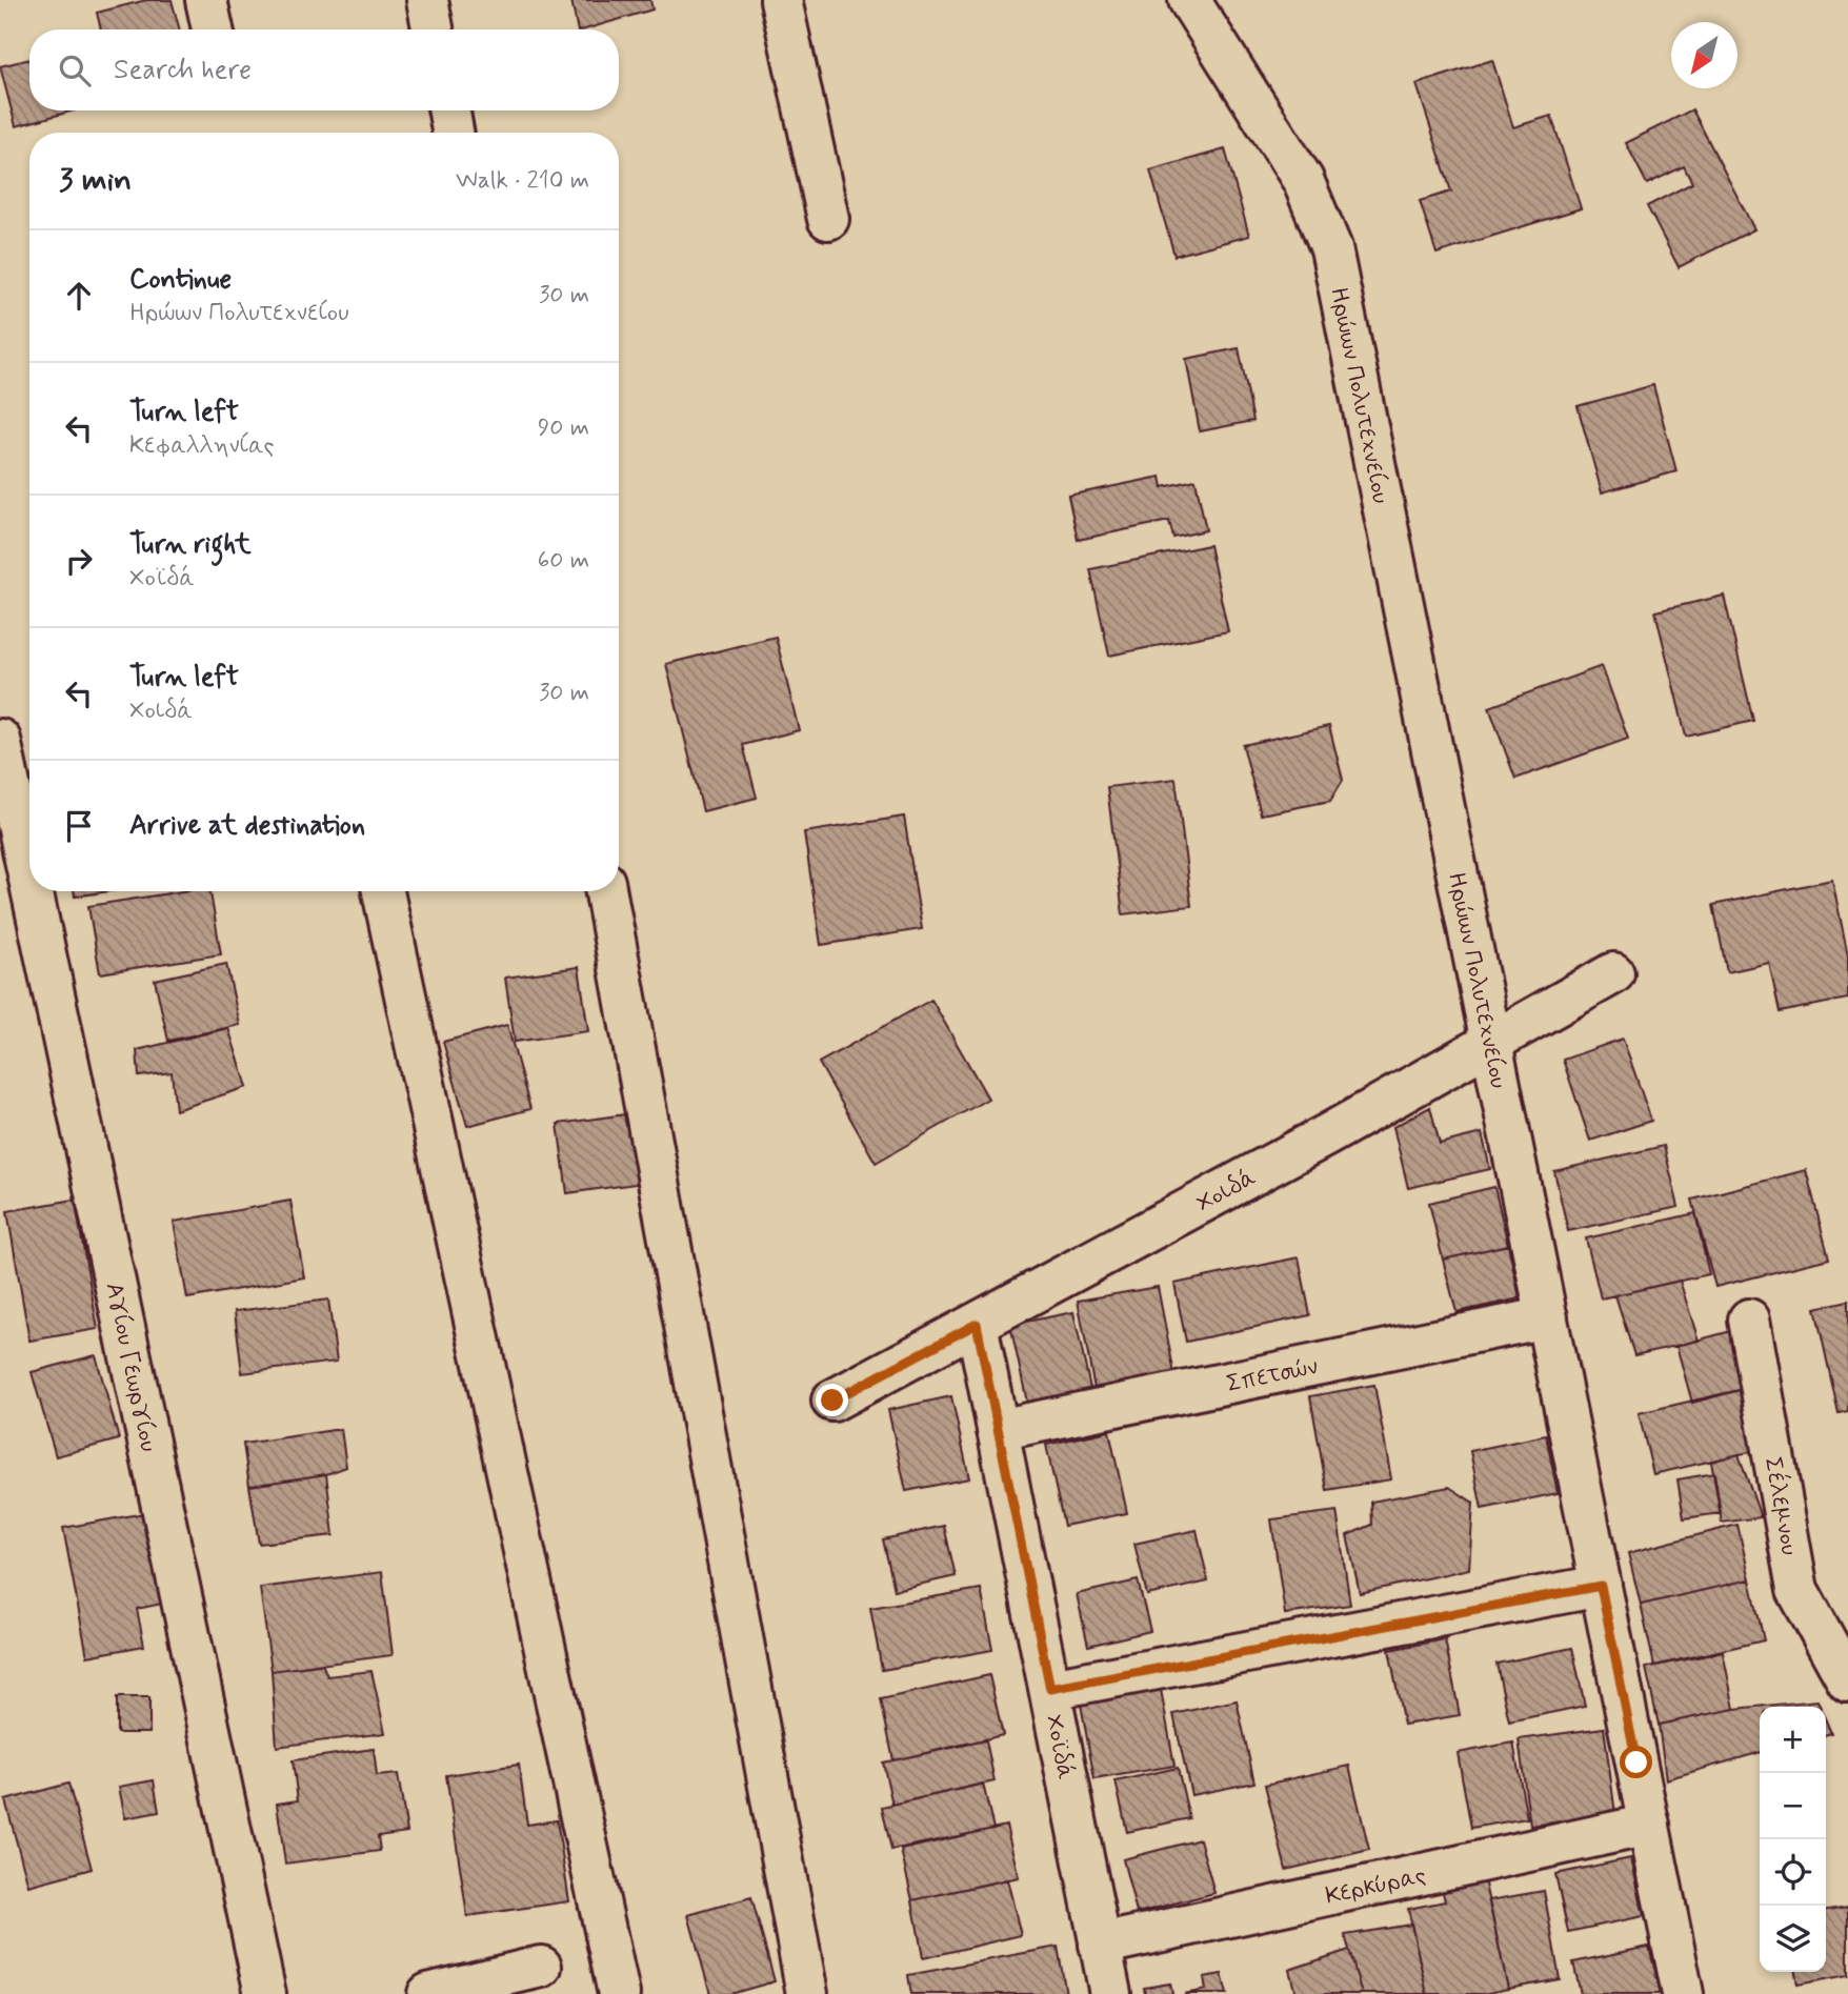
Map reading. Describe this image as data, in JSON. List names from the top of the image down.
{
  "streets": {
    "street": [
      "Ηρώων Πολυτεχνείου",
      "Χοιδά",
      "Αγίου Γεωργίου",
      "Σπετσών",
      "Σέλεμνου",
      "Χοϊδά",
      "Κερκύρας"
    ]
  },
  "crossings": [
    ["Ηρώων Πολυτεχνείου", "Χοιδά"],
    ["Ηρώων Πολυτεχνείου", "Σπετσών"],
    ["Ηρώων Πολυτεχνείου", "Κερκύρας"],
    ["Χοιδά", "Χοϊδά"],
    ["Σπετσών", "Χοϊδά"],
    ["Χοϊδά", "Κερκύρας"]
  ],
  "north": "bottom left",
  "page": {
    "search": "Search here",
    "heading": ["3 min", "Walk · 210 m"],
    "list": [
      ["Continue", "Ηρώων Πολυτεχνείου", "30 m"],
      ["Turn left", "Κεφαλληνίας", "90 m"],
      ["Turn right", "Χοϊδά", "60 m"],
      ["Turn left", "Χοιδά", "30 m"],
      "Arrive at destination"
    ],
    "map_buttons": ["+", "−"]
  }
}
